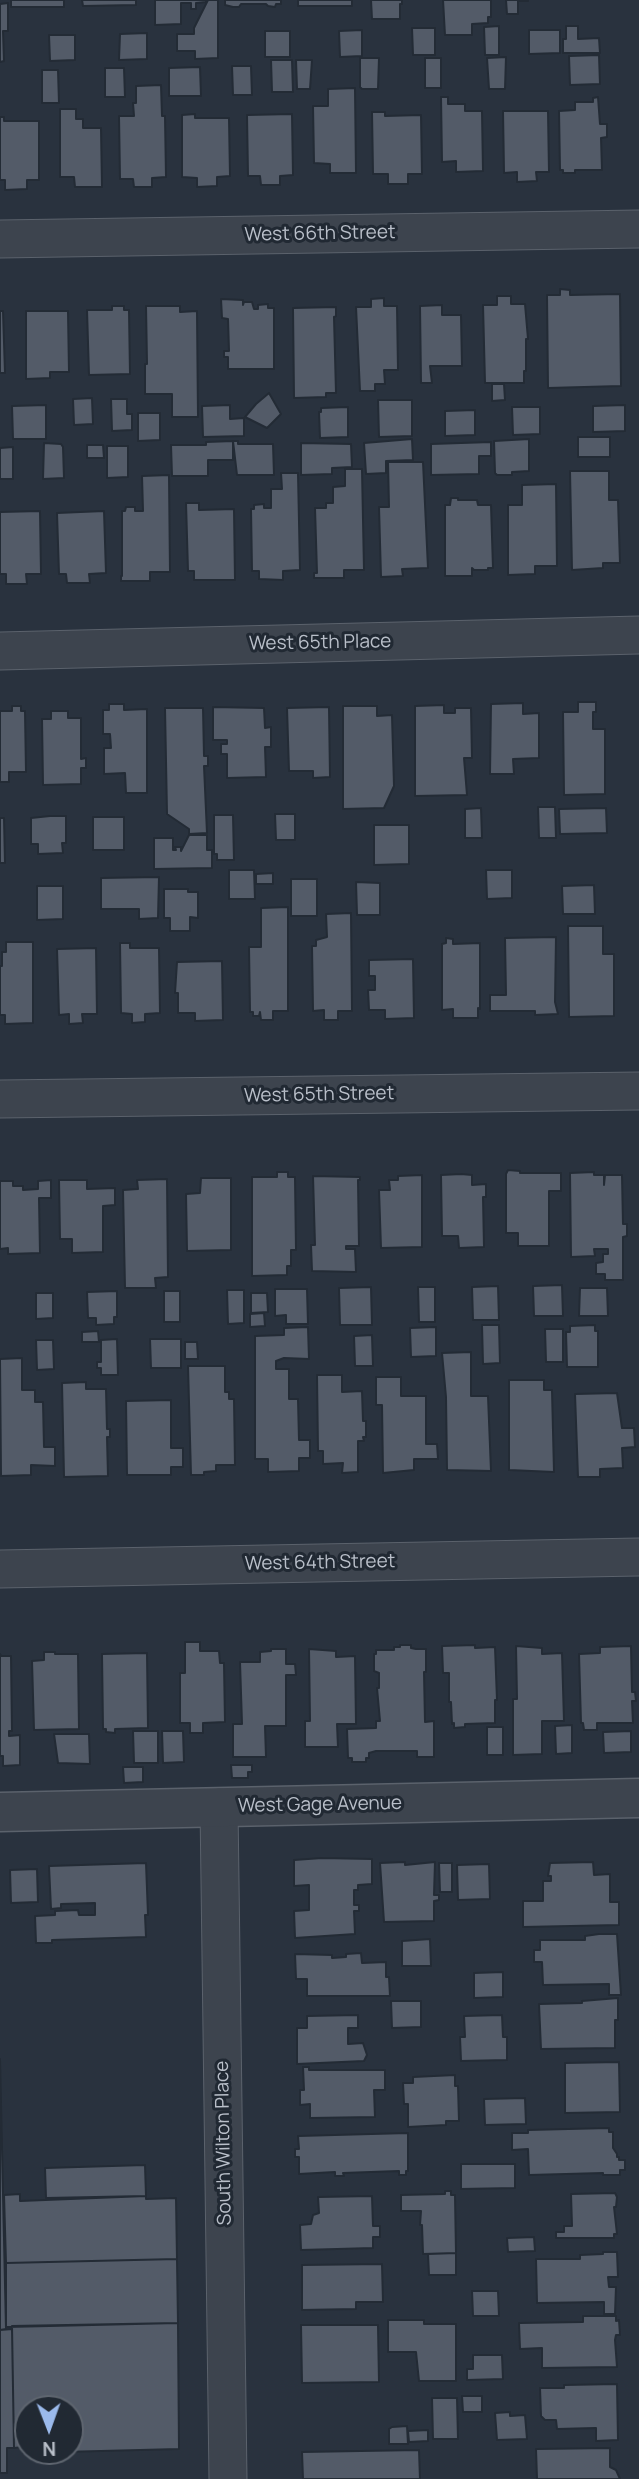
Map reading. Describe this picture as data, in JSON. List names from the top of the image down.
{
  "streets": {
    "street": [
      "West 66th Street",
      "West 65th Place",
      "West 65th Street",
      "West 64th Street",
      "West Gage Avenue",
      "South Wilton Place"
    ]
  },
  "crossings": [
    ["West Gage Avenue", "South Wilton Place"]
  ],
  "north": "bottom"
}
